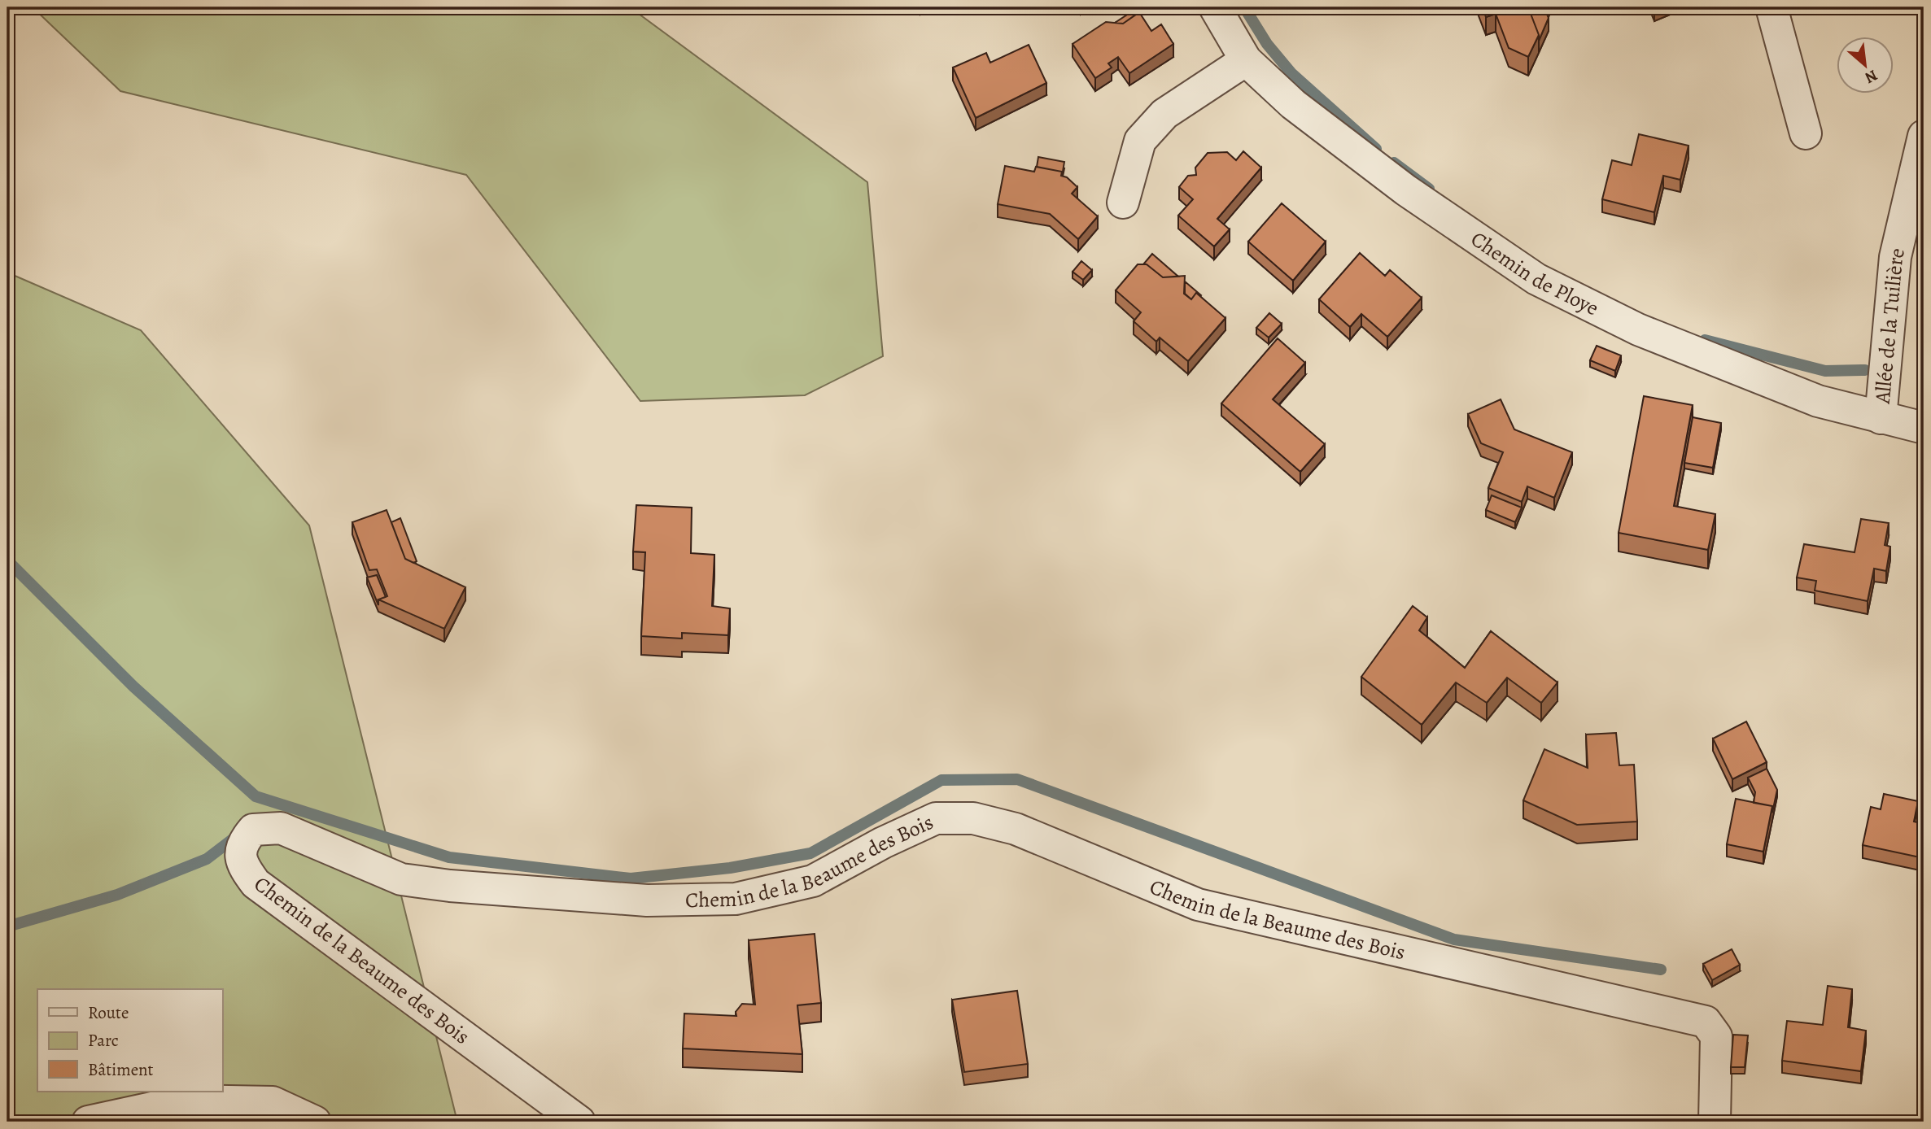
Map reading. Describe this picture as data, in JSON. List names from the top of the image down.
{
  "streets": {
    "street": ["Chemin de Ploye", "Allée de la Tuilière", "Chemin de la Beaume des Bois"]
  },
  "crossings": [
    ["Chemin de Ploye", "Allée de la Tuilière"]
  ],
  "legend": ["Route", "Parc", "Bâtiment"],
  "north": "bottom right"
}
